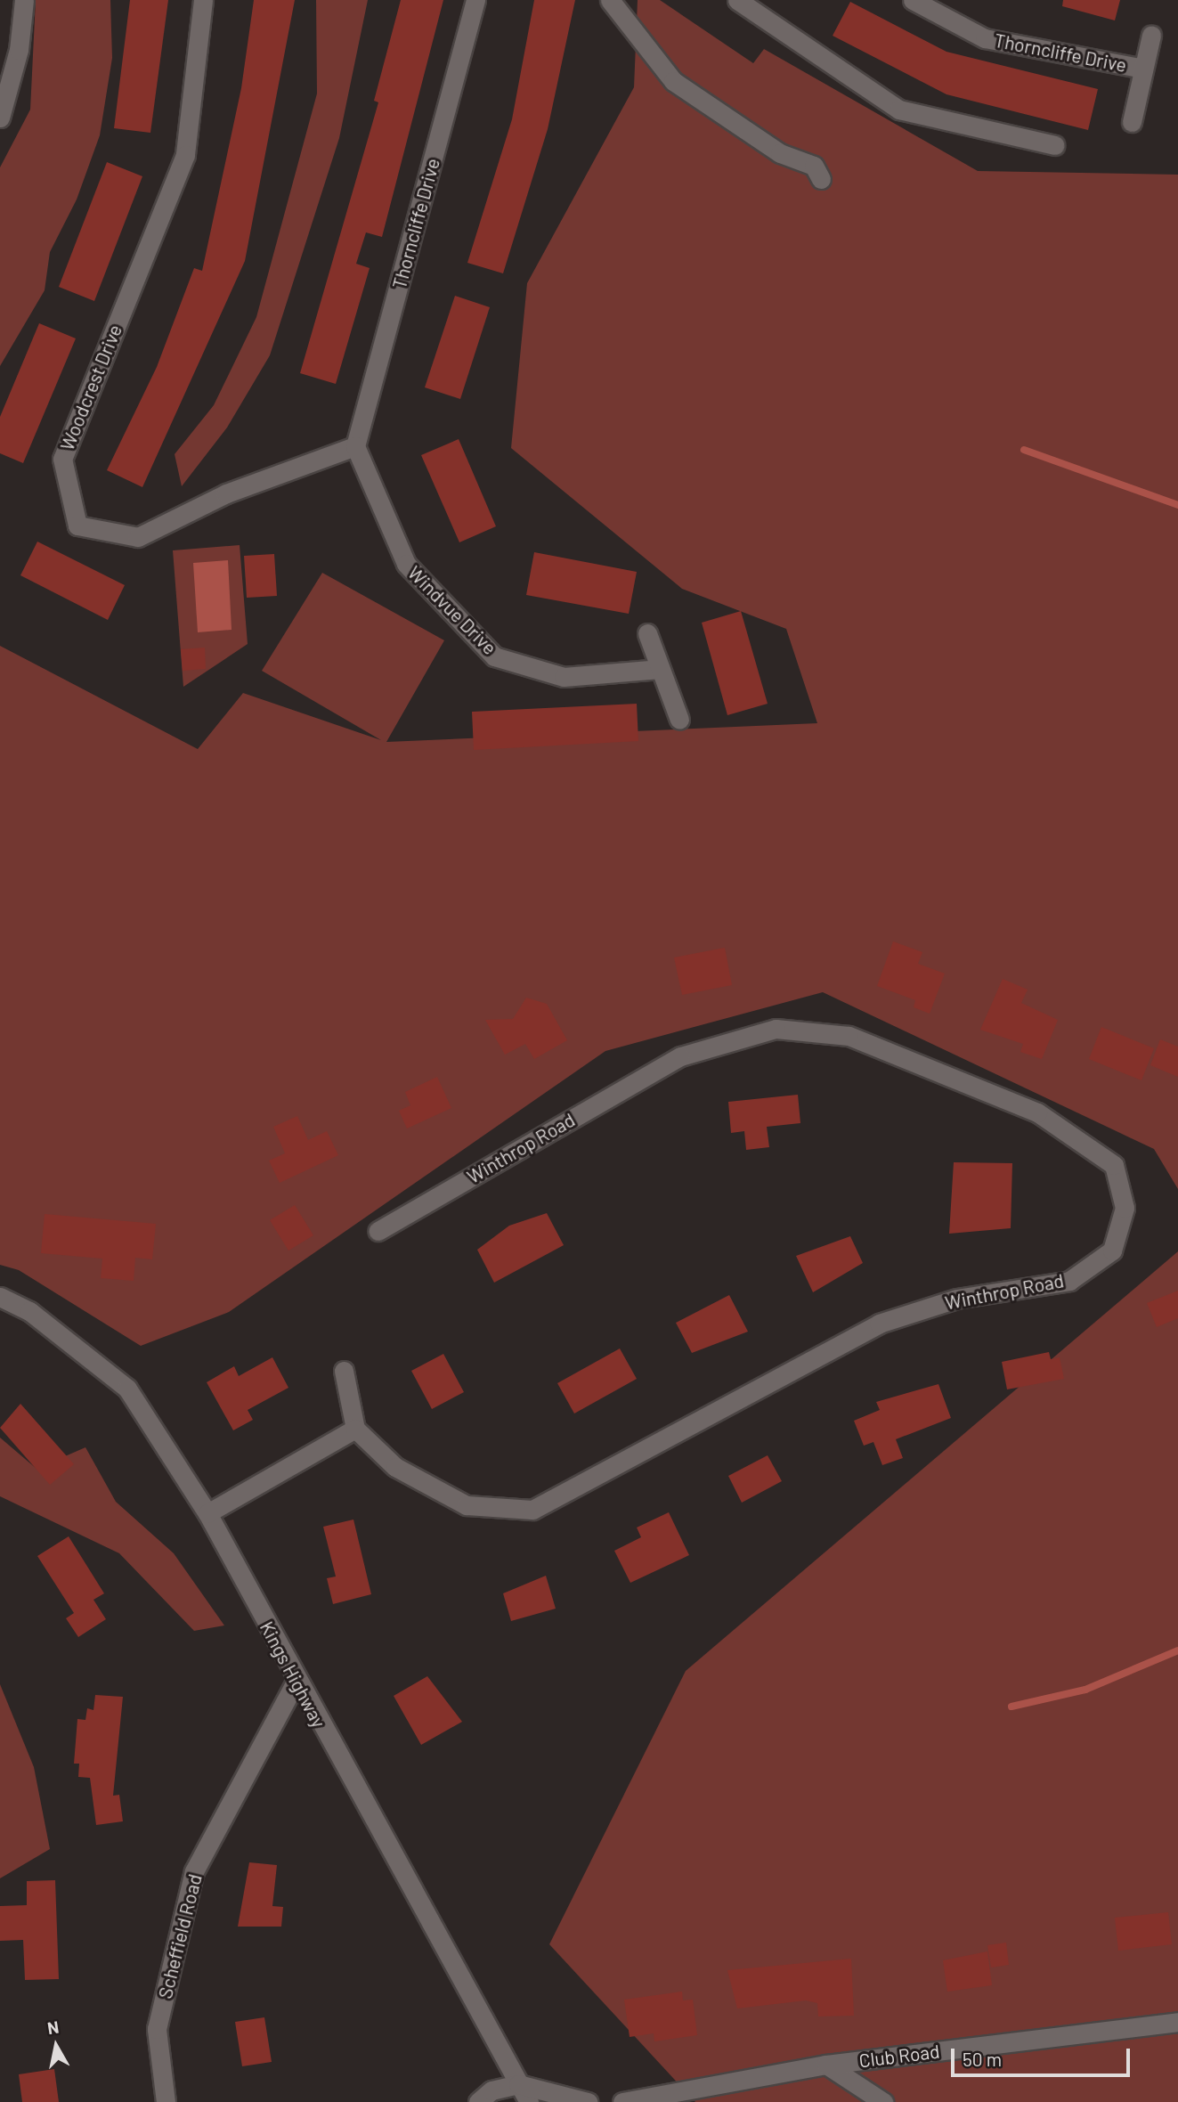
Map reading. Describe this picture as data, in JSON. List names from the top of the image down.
{
  "streets": {
    "street": [
      "Thorncliffe Drive",
      "Woodcrest Drive",
      "Windvue Drive",
      "Winthrop Road",
      "Kings Highway",
      "Scheffield Road",
      "Club Road"
    ]
  },
  "crossings": [
    ["Thorncliffe Drive", "Woodcrest Drive"],
    ["Thorncliffe Drive", "Windvue Drive"],
    ["Woodcrest Drive", "Windvue Drive"],
    ["Kings Highway", "Scheffield Road"]
  ],
  "scale_bar": "50 m",
  "north": "top"
}
